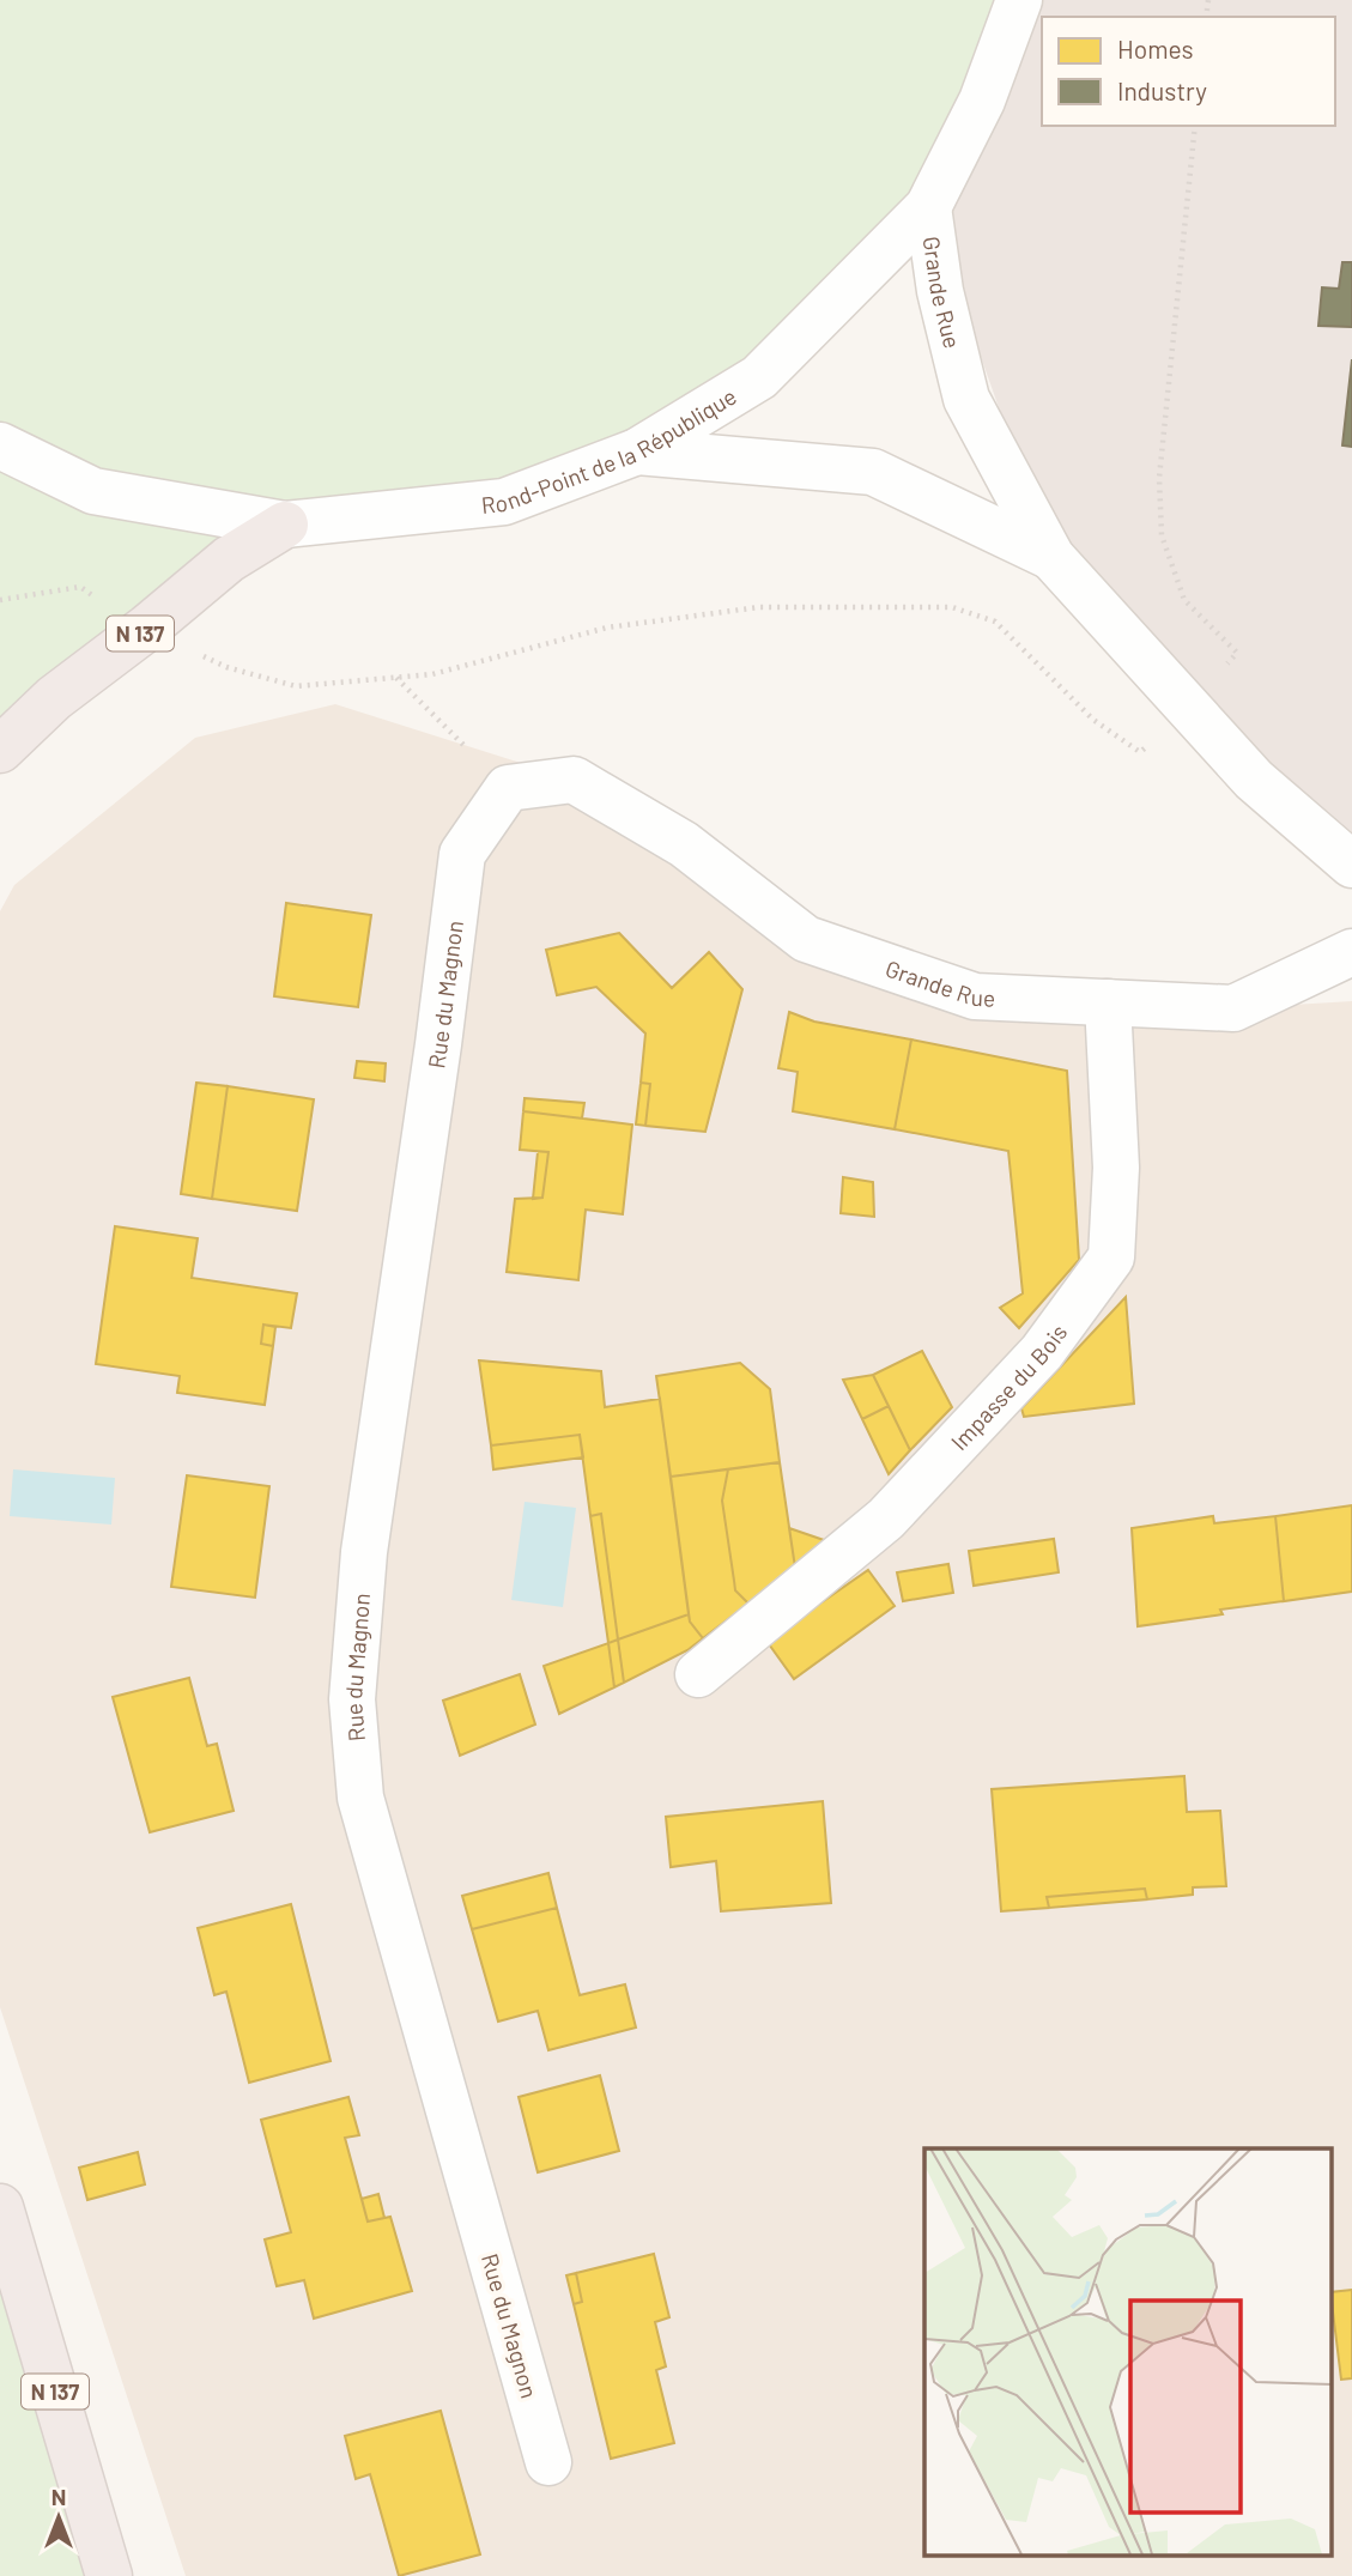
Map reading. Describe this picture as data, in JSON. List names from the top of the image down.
{
  "streets": {
    "highway": ["N 137"],
    "street": [
      "Grande Rue",
      "Rond-Point de la République",
      "Rue du Magnon",
      "Impasse du Bois"
    ]
  },
  "crossings": [
    ["Grande Rue", "Rond-Point de la République"],
    ["Grande Rue", "Rue du Magnon"],
    ["Grande Rue", "Impasse du Bois"],
    ["Rond-Point de la République", "N 137"]
  ],
  "legend": ["Homes", "Industry"],
  "north": "top"
}
